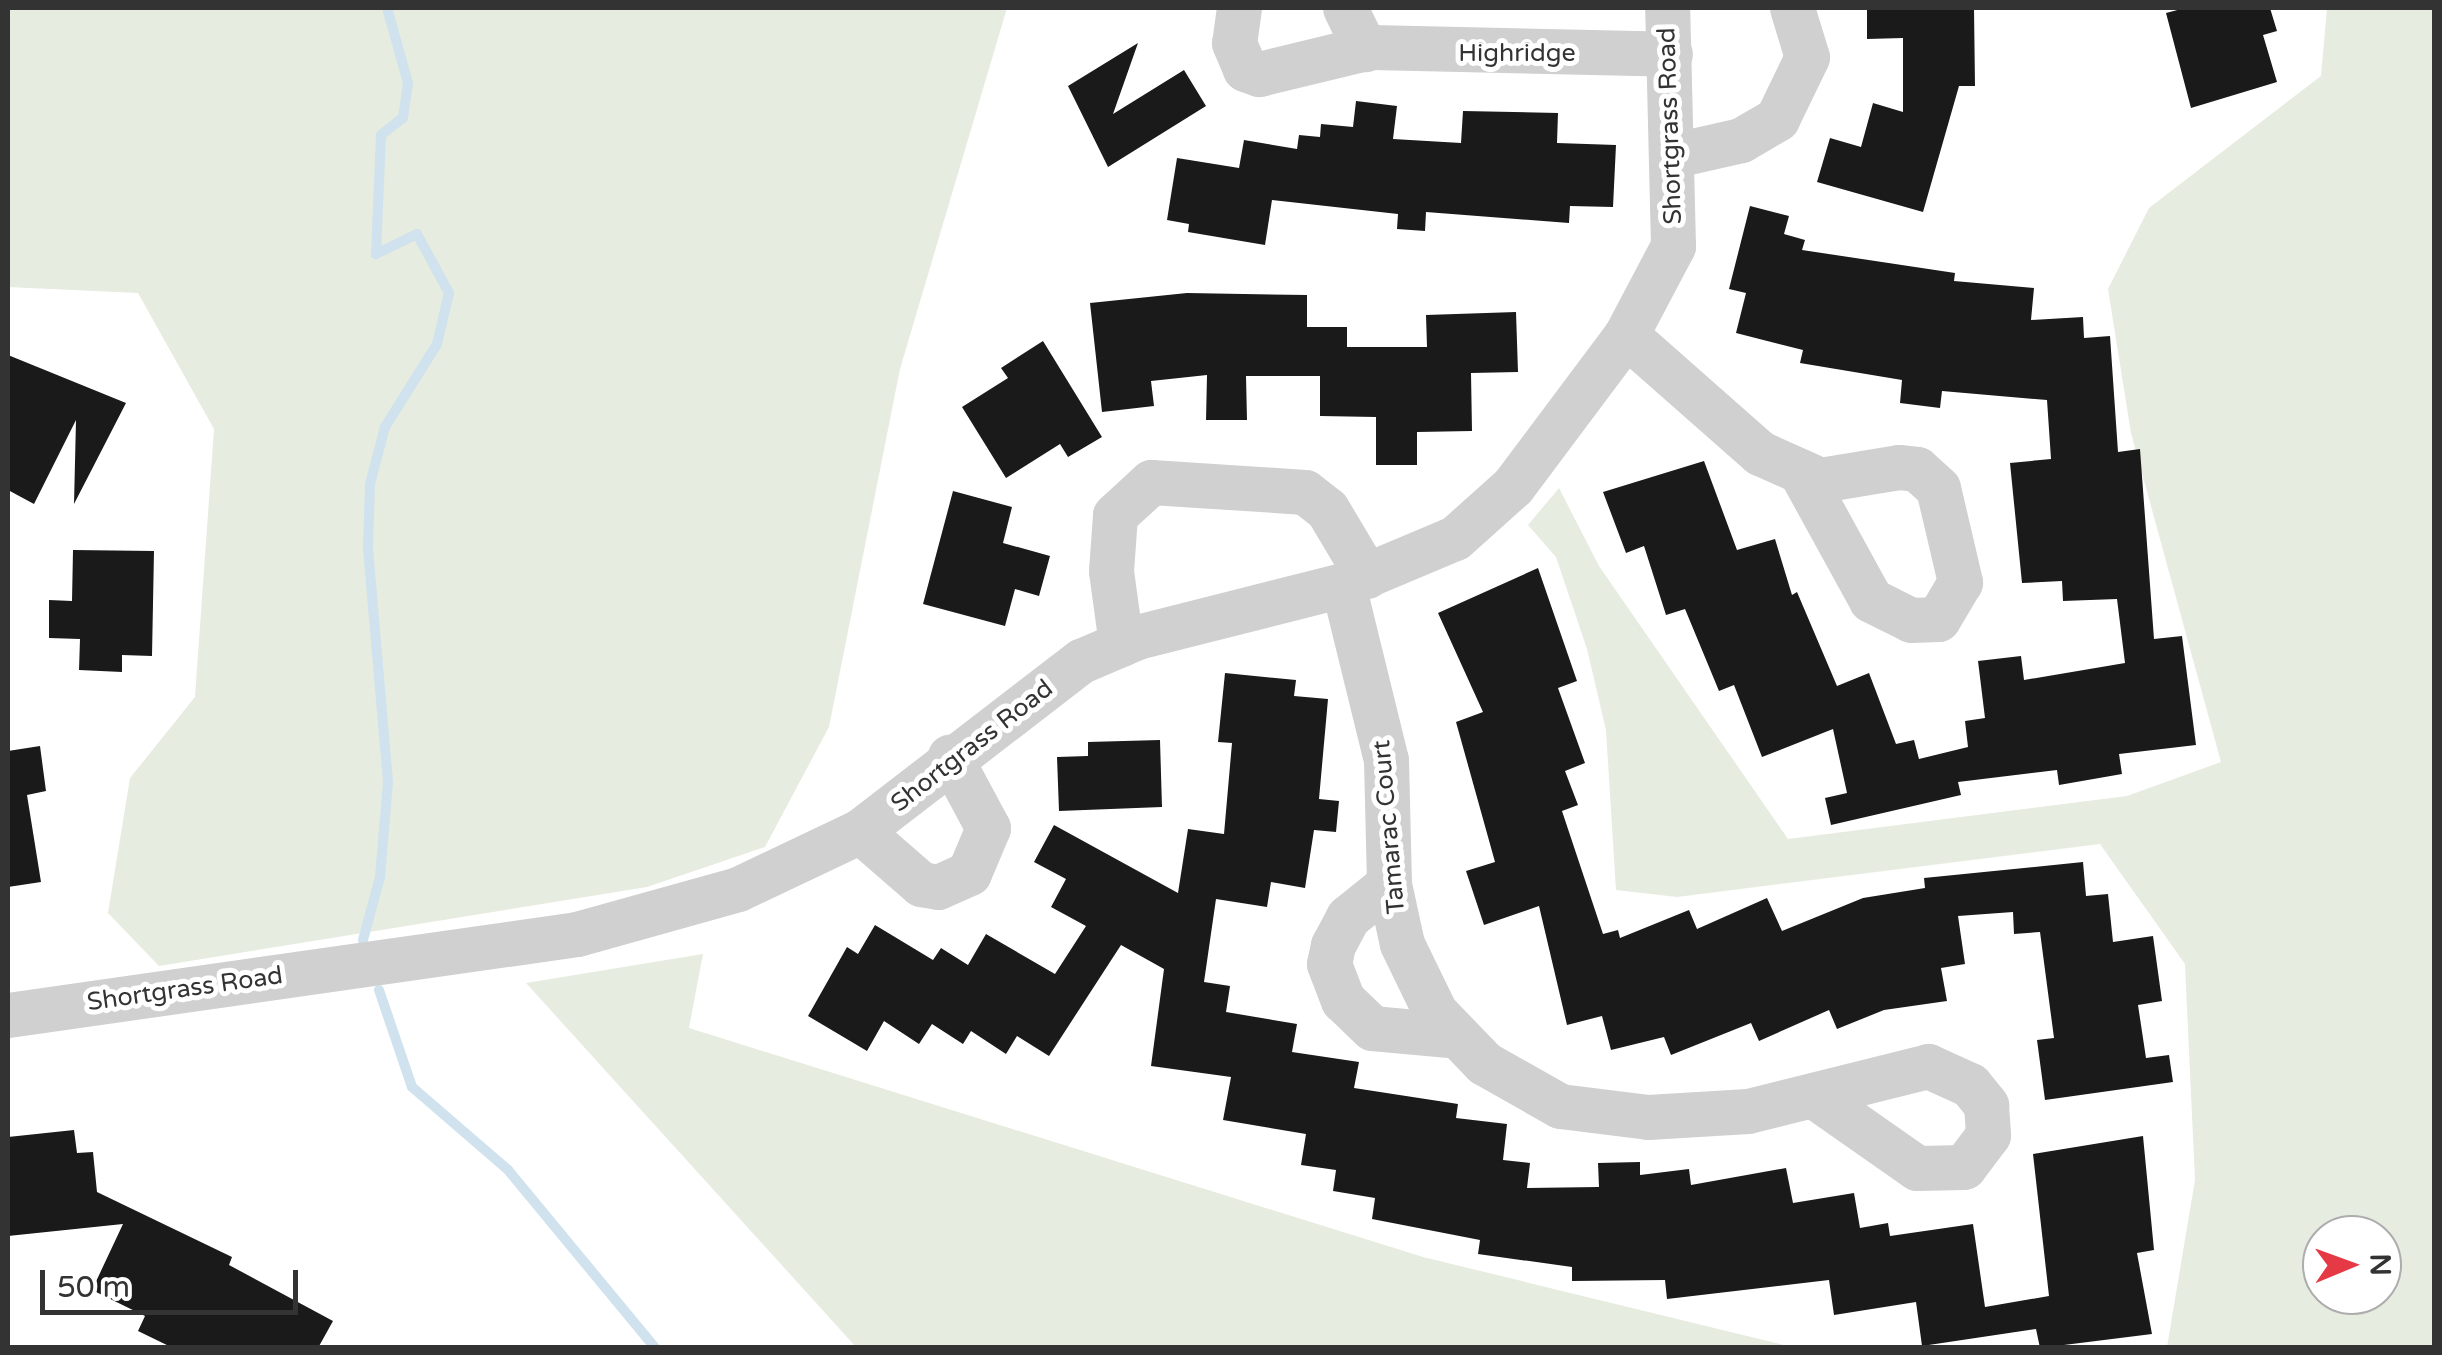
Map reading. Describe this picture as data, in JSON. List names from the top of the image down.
{
  "streets": {
    "street": ["Highridge", "Shortgrass Road", "Tamarac Court"]
  },
  "crossings": [
    ["Highridge", "Shortgrass Road"],
    ["Shortgrass Road", "Tamarac Court"]
  ],
  "scale_bar": "50 m",
  "north": "right"
}
